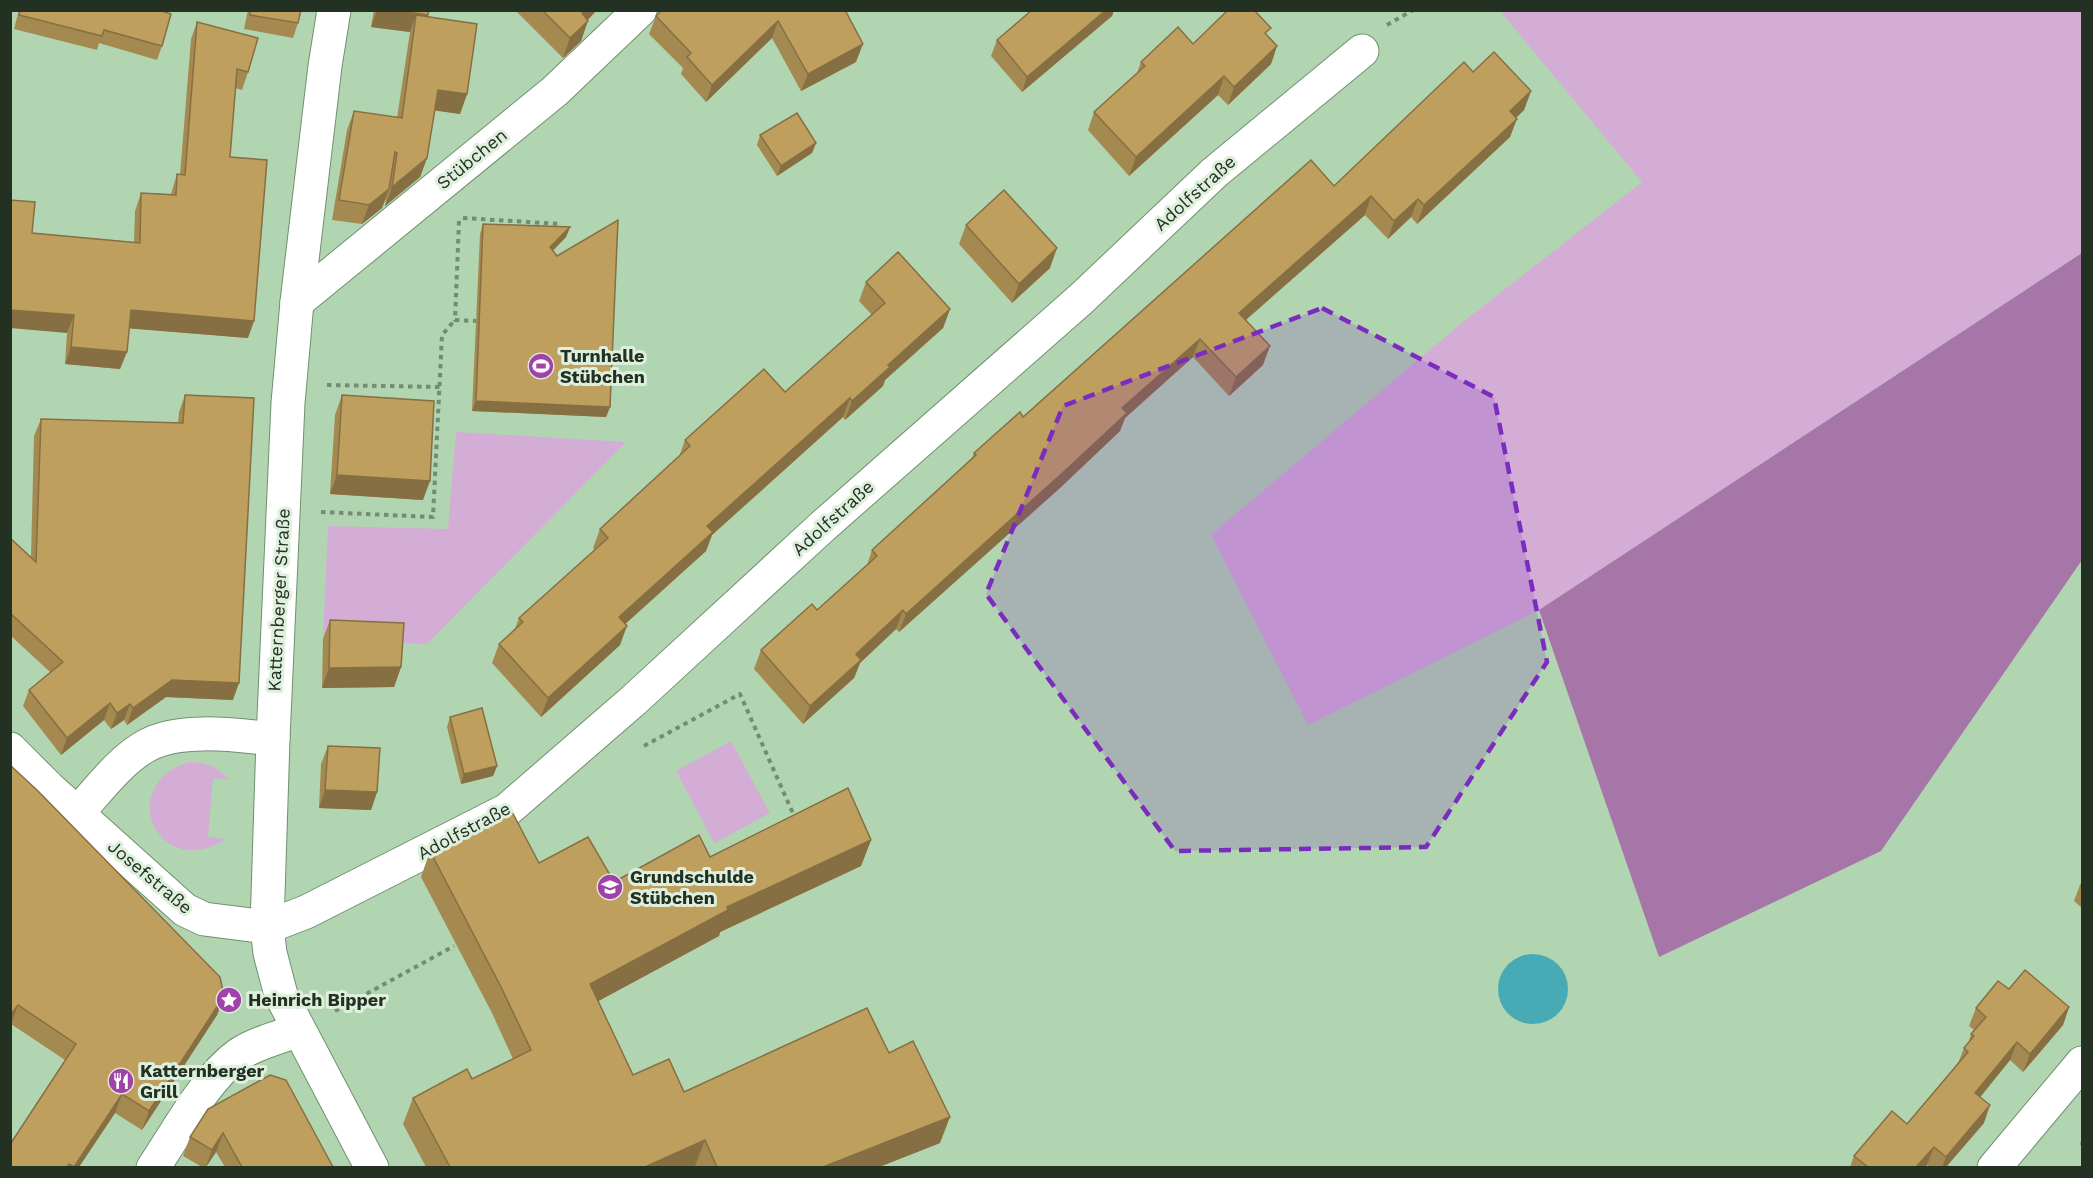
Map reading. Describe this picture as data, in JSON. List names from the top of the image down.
{
  "streets": {
    "street": [
      "Stübchen",
      "Adolfstraße",
      "Katternberger Straße",
      "Josefstraße"
    ]
  },
  "crossings": [
    ["Stübchen", "Katternberger Straße"],
    ["Adolfstraße", "Katternberger Straße"],
    ["Adolfstraße", "Josefstraße"],
    ["Katternberger Straße", "Josefstraße"]
  ],
  "places": {
    "sports": ["Turnhalle Stübchen"],
    "school or university": ["Grundschulde Stübchen"],
    "place": ["Heinrich Bipper"],
    "restaurant": ["Katternberger Grill"]
  }
}
